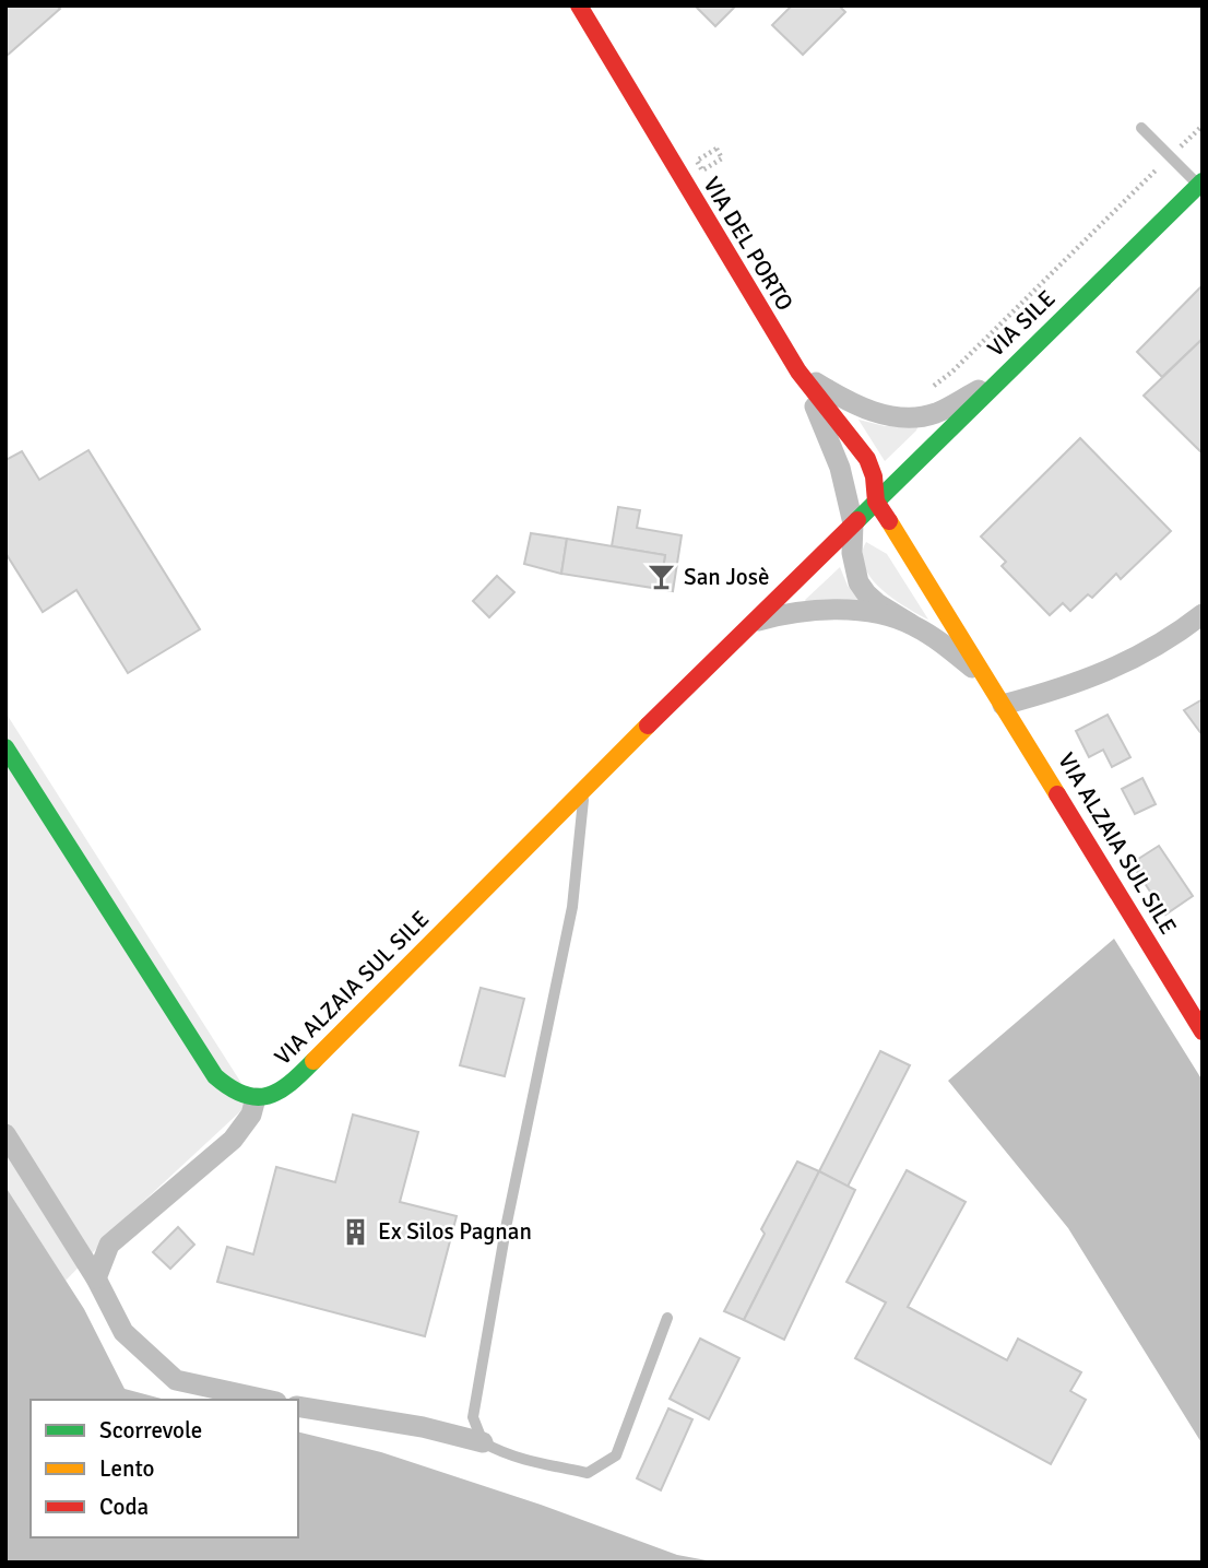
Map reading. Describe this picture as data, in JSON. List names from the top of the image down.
{
  "streets": {
    "street": ["VIA DEL PORTO", "VIA SILE", "VIA ALZAIA SUL SILE"]
  },
  "crossings": [
    ["VIA DEL PORTO", "VIA SILE"],
    ["VIA DEL PORTO", "VIA ALZAIA SUL SILE"],
    ["VIA SILE", "VIA ALZAIA SUL SILE"]
  ],
  "places": {
    "bar": ["San Josè"],
    "building": ["Ex Silos Pagnan"]
  },
  "legend": ["Scorrevole", "Lento", "Coda"]
}
